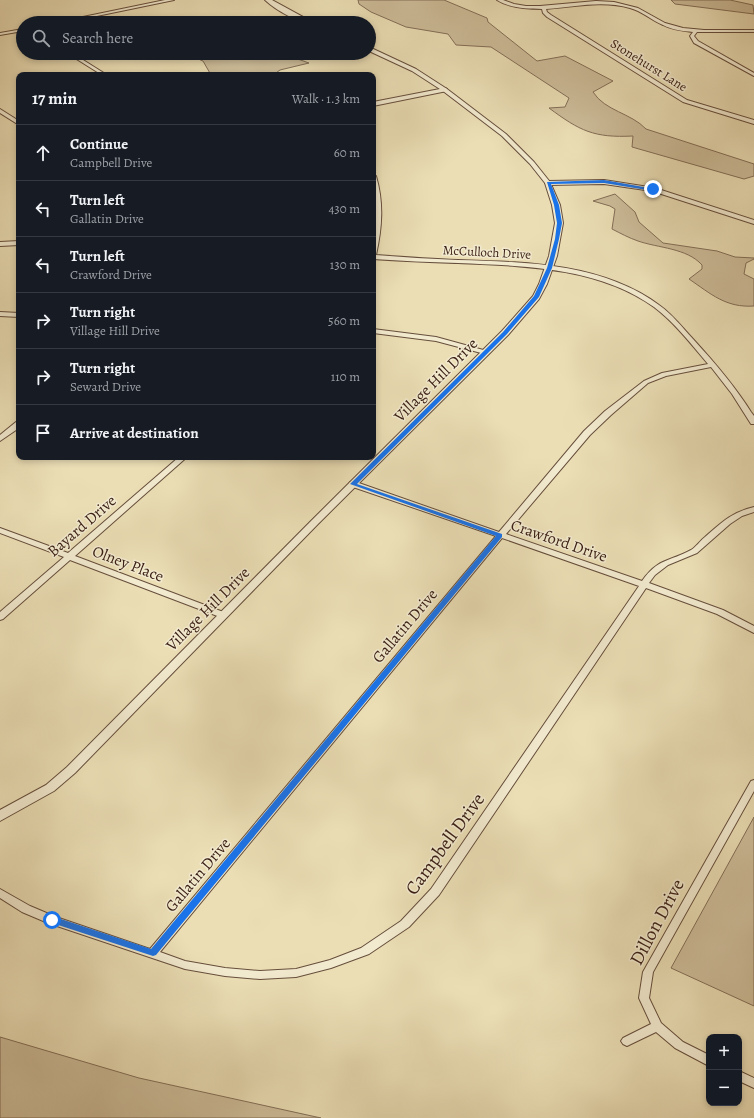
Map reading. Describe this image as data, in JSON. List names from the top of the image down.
{
  "streets": {
    "street": [
      "Stonehurst Lane",
      "McCulloch Drive",
      "Village Hill Drive",
      "Bayard Drive",
      "Crawford Drive",
      "Olney Place",
      "Gallatin Drive",
      "Campbell Drive",
      "Dillon Drive"
    ]
  },
  "crossings": [
    ["McCulloch Drive", "Village Hill Drive"],
    ["McCulloch Drive", "Gallatin Drive"],
    ["Village Hill Drive", "Crawford Drive"],
    ["Village Hill Drive", "Olney Place"],
    ["Bayard Drive", "Olney Place"],
    ["Crawford Drive", "Gallatin Drive"],
    ["Crawford Drive", "Campbell Drive"],
    ["Gallatin Drive", "Campbell Drive"]
  ],
  "page": {
    "search": "Search here",
    "heading": ["17 min", "Walk · 1.3 km"],
    "list": [
      ["Continue", "Campbell Drive", "60 m"],
      ["Turn left", "Gallatin Drive", "430 m"],
      ["Turn left", "Crawford Drive", "130 m"],
      ["Turn right", "Village Hill Drive", "560 m"],
      ["Turn right", "Seward Drive", "110 m"],
      "Arrive at destination"
    ],
    "map_buttons": ["+", "−"]
  }
}
